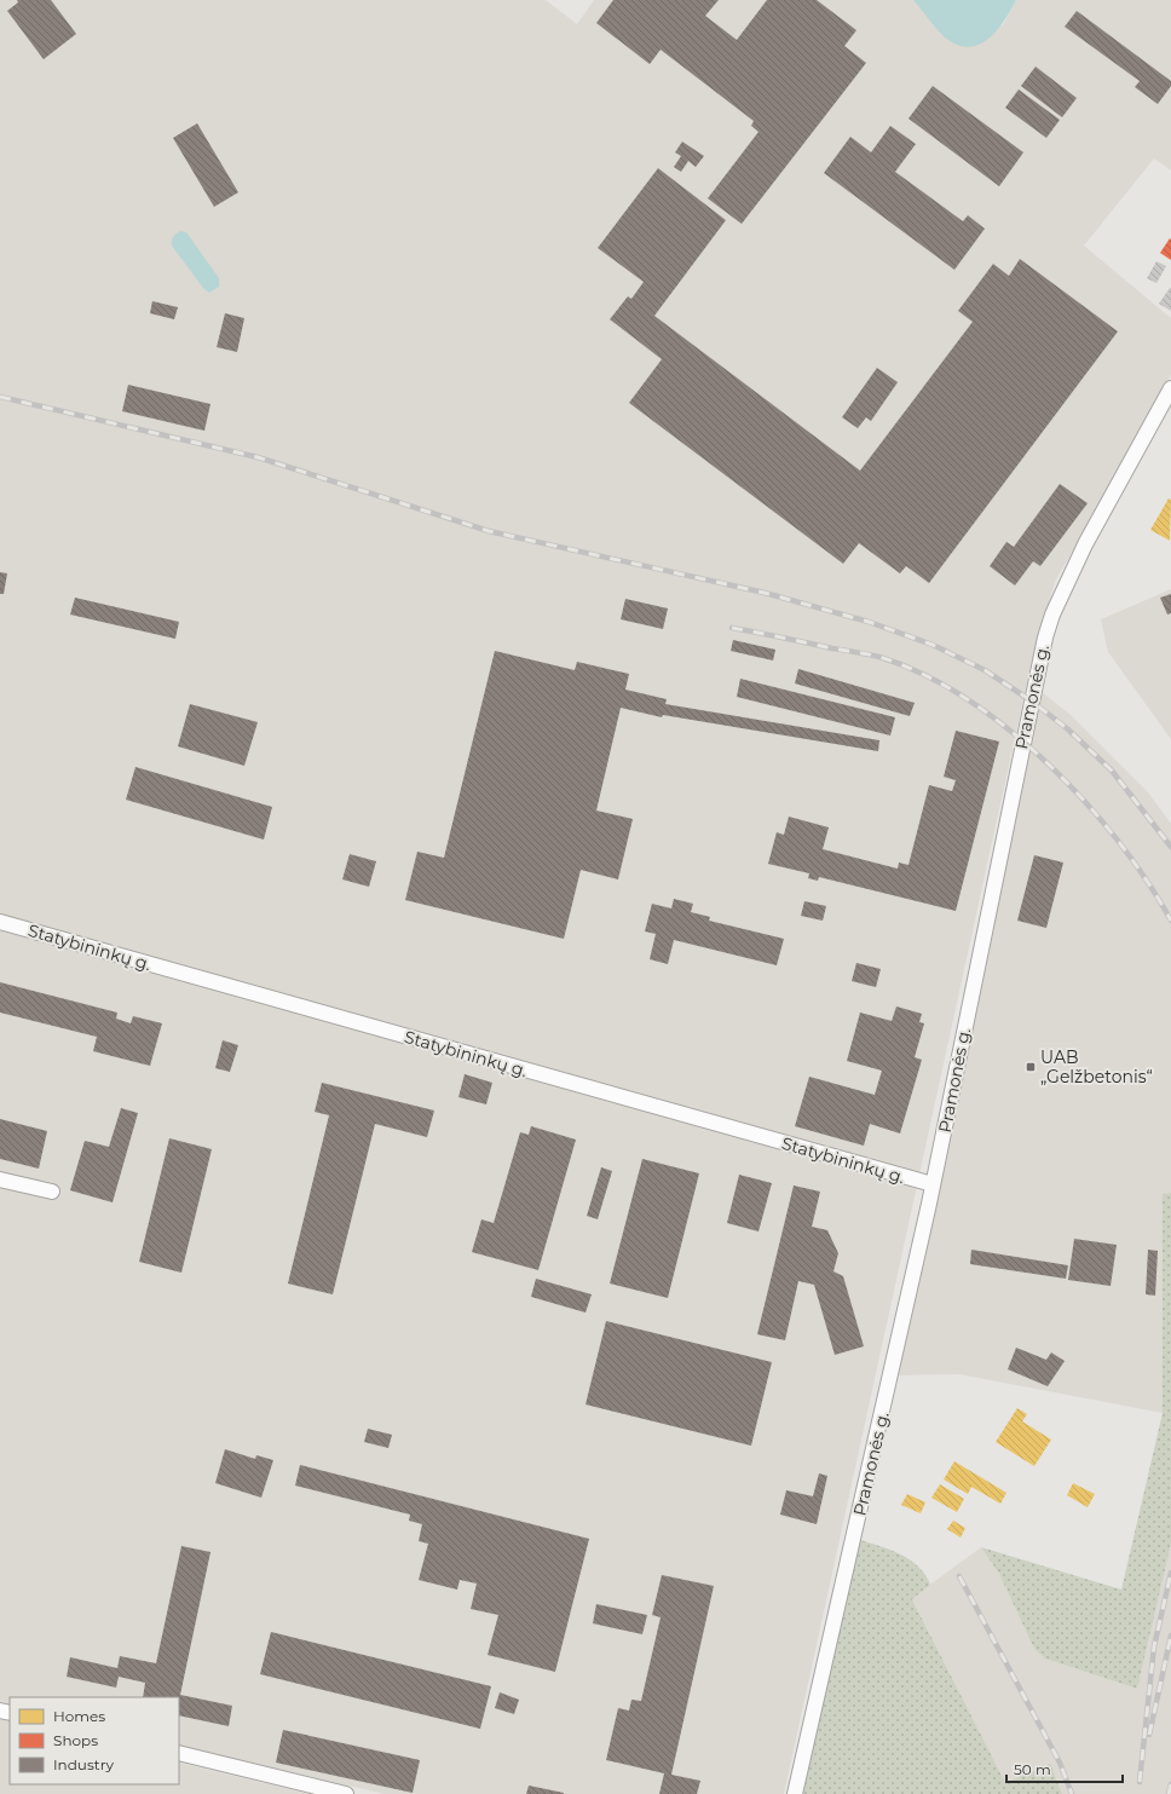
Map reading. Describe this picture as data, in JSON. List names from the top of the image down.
{
  "streets": {
    "street": ["Pramonės g.", "Statybininkų g."]
  },
  "crossings": [
    ["Pramonės g.", "Statybininkų g."]
  ],
  "places": {
    "transit": ["UAB „Gelžbetonis“"]
  },
  "legend": ["Homes", "Shops", "Industry"],
  "scale_bar": "50 m"
}
